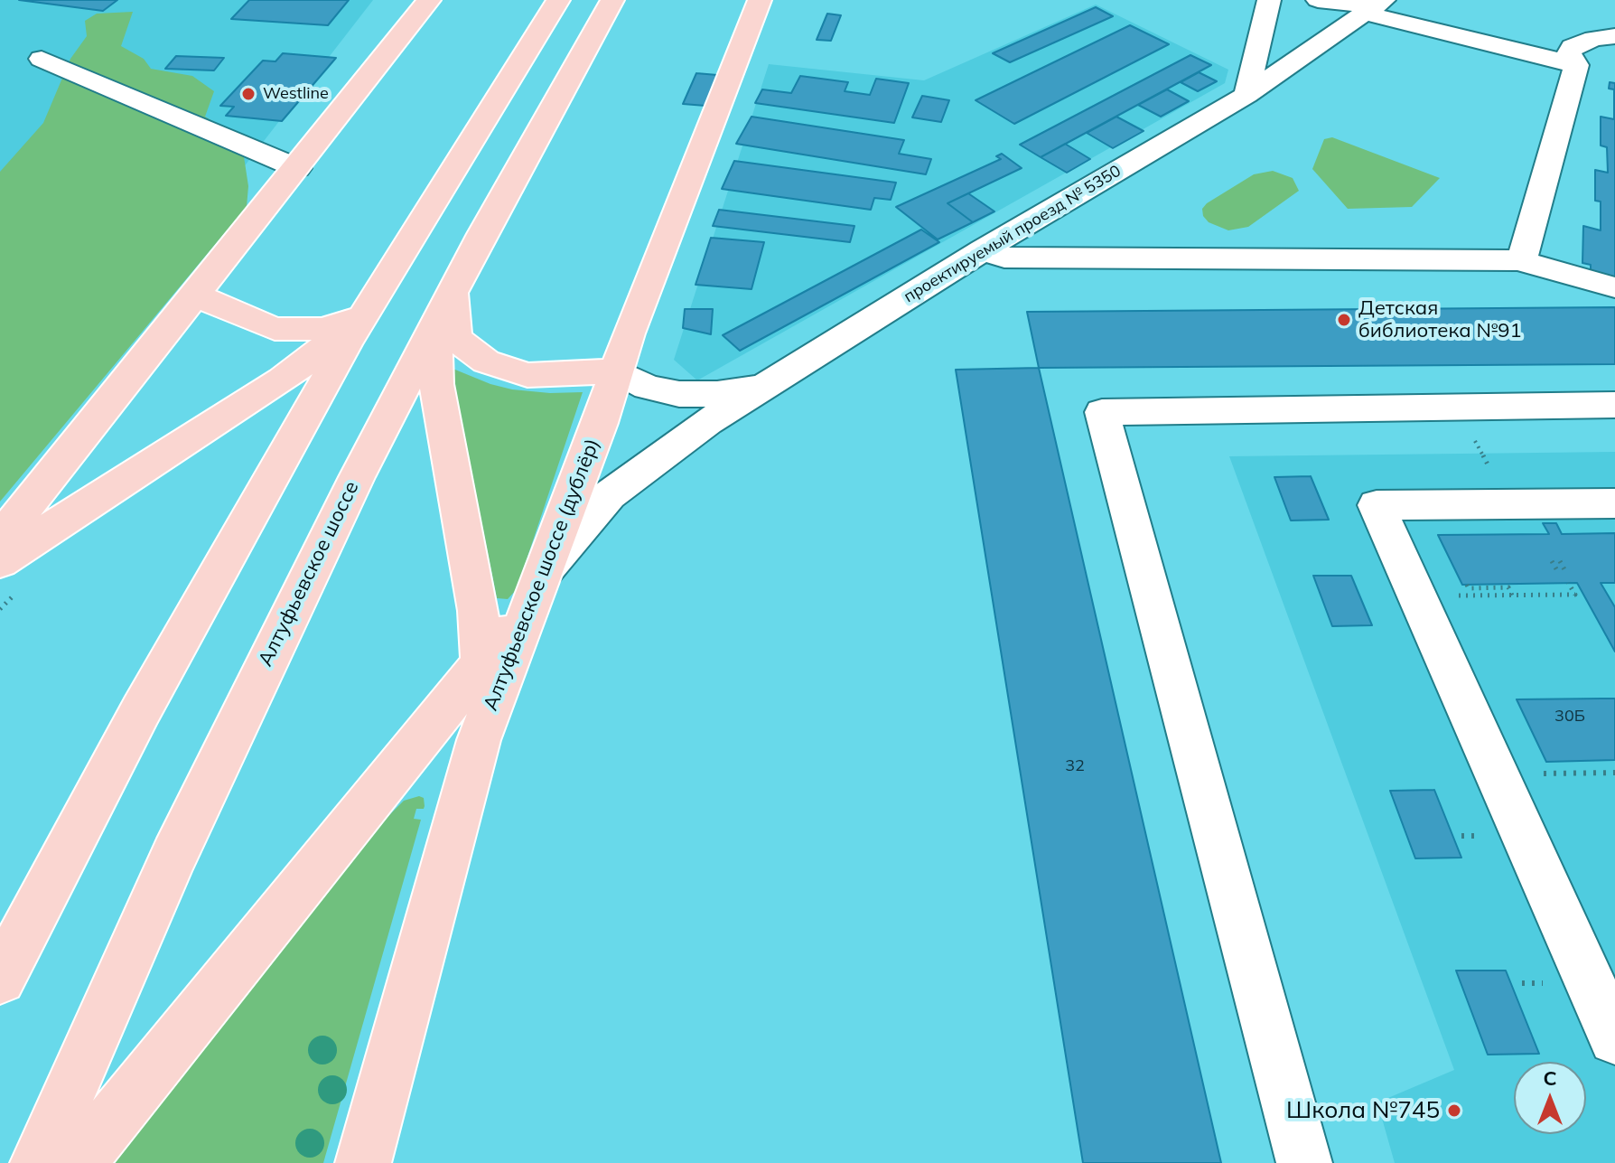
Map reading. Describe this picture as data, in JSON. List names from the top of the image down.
{
  "streets": {
    "main road": ["Алтуфьевское шоссе", "Алтуфьевское шоссе (дублёр)"],
    "street": ["проектируемый проезд № 5350"]
  },
  "crossings": [
    ["проектируемый проезд № 5350", "Алтуфьевское шоссе (дублёр)"]
  ],
  "places": ["Westline", "Детская библиотека №91", "Школа №745"],
  "house_numbers": ["30Б", "32"],
  "north": "top"
}
